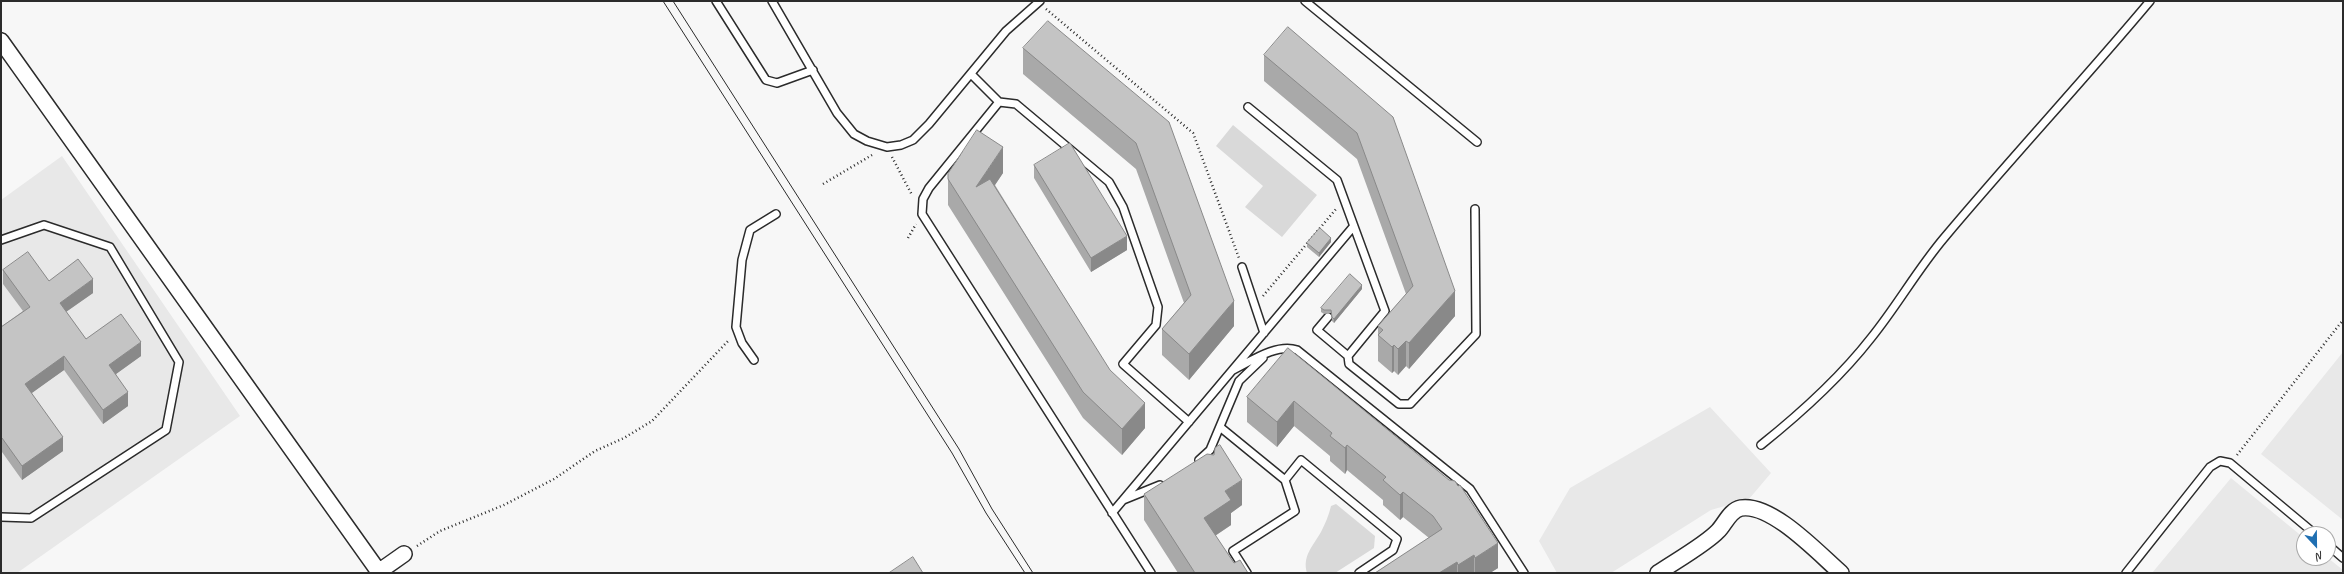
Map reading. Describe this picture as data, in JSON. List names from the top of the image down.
{
  "north": "bottom"
}
